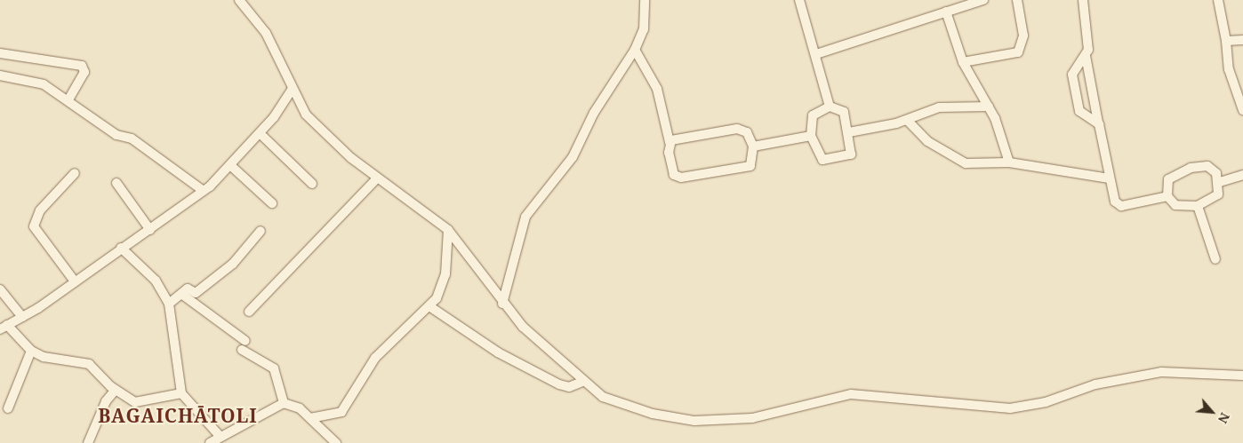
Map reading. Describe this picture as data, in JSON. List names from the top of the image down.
{
  "districts": ["BAGAICHĀTOLI"],
  "north": "bottom right"
}
